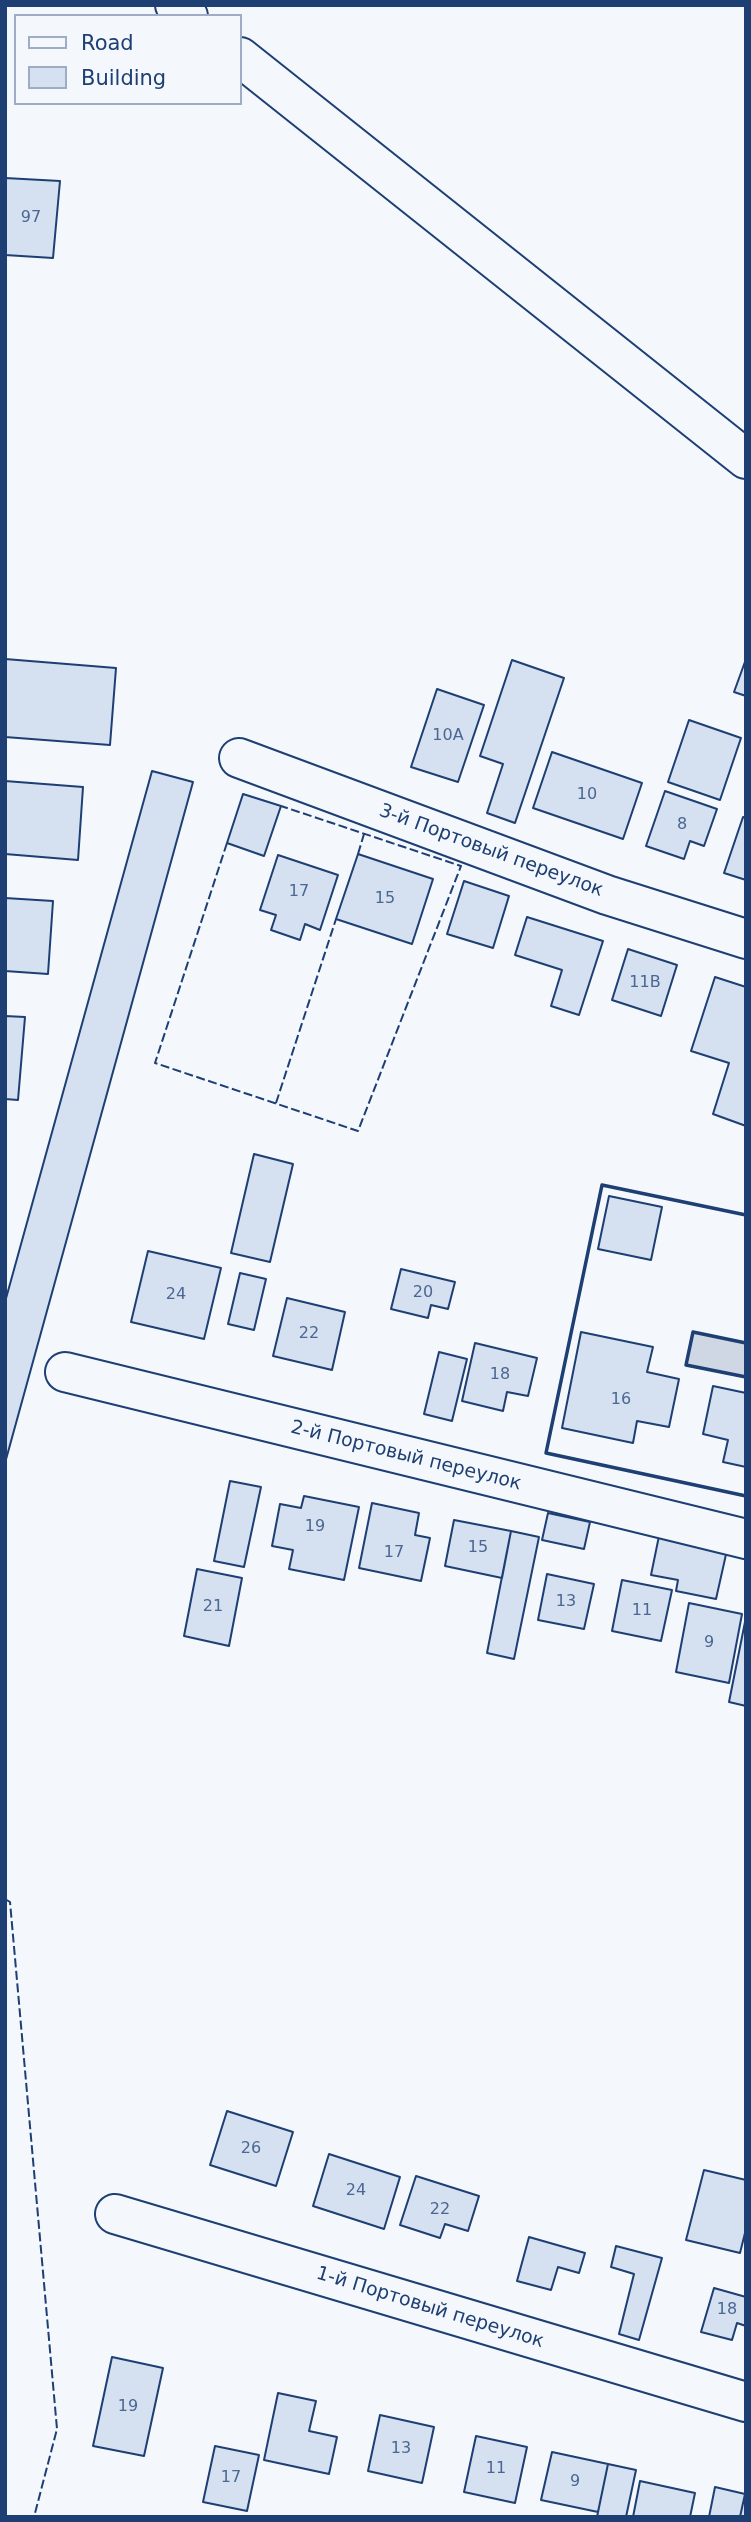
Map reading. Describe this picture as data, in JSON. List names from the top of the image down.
{
  "streets": {
    "street": ["3-й Портовый переулок", "2-й Портовый переулок", "1-й Портовый переулок"]
  },
  "house_numbers": [
    "97",
    "10А",
    "10",
    "8",
    "17",
    "15",
    "11В",
    "20",
    "24",
    "22",
    "18",
    "16",
    "19",
    "15",
    "17",
    "13",
    "21",
    "11",
    "9",
    "26",
    "24",
    "22",
    "18",
    "19",
    "13",
    "11",
    "17",
    "9"
  ],
  "legend": ["Road", "Building"]
}
